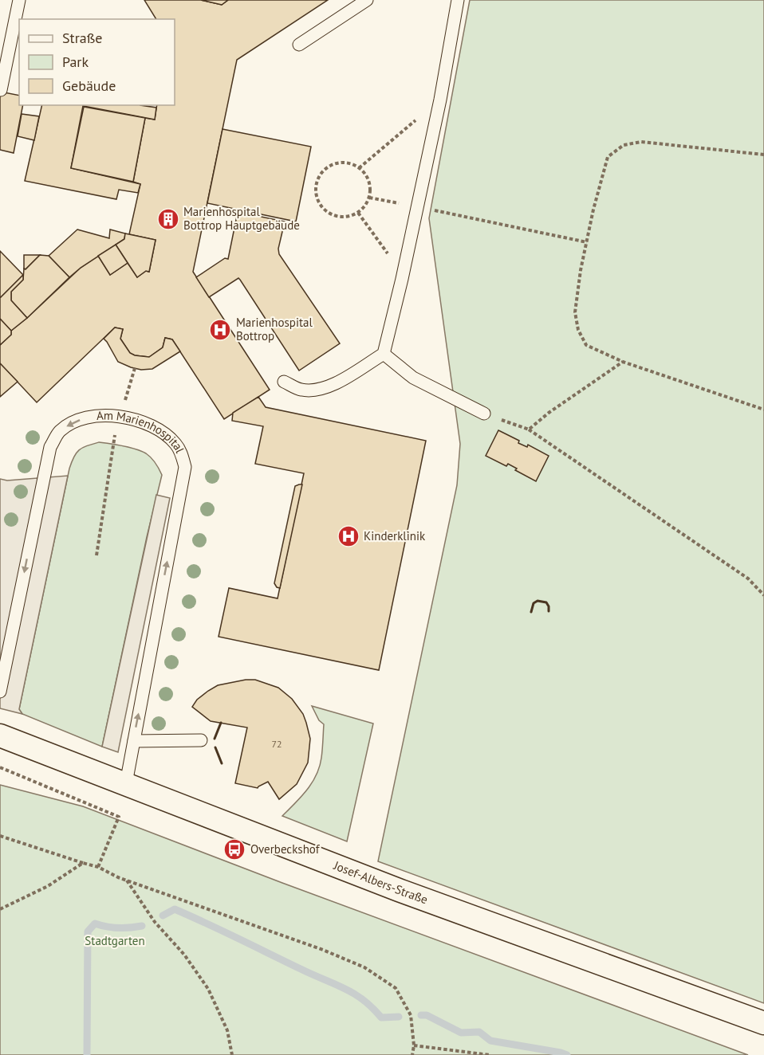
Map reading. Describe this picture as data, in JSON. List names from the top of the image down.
{
  "streets": {
    "street": ["Josef-Albers-Straße"],
    "lane": ["Am Marienhospital"]
  },
  "crossings": [
    ["Am Marienhospital", "Josef-Albers-Straße"]
  ],
  "parks": ["Stadtgarten"],
  "places": {
    "building": ["Marienhospital Bottrop Hauptgebäude"],
    "hospital": ["Marienhospital Bottrop", "Kinderklinik"],
    "bus stop": ["Overbeckshof"]
  },
  "house_numbers": ["72"],
  "legend": ["Straße", "Park", "Gebäude"]
}
